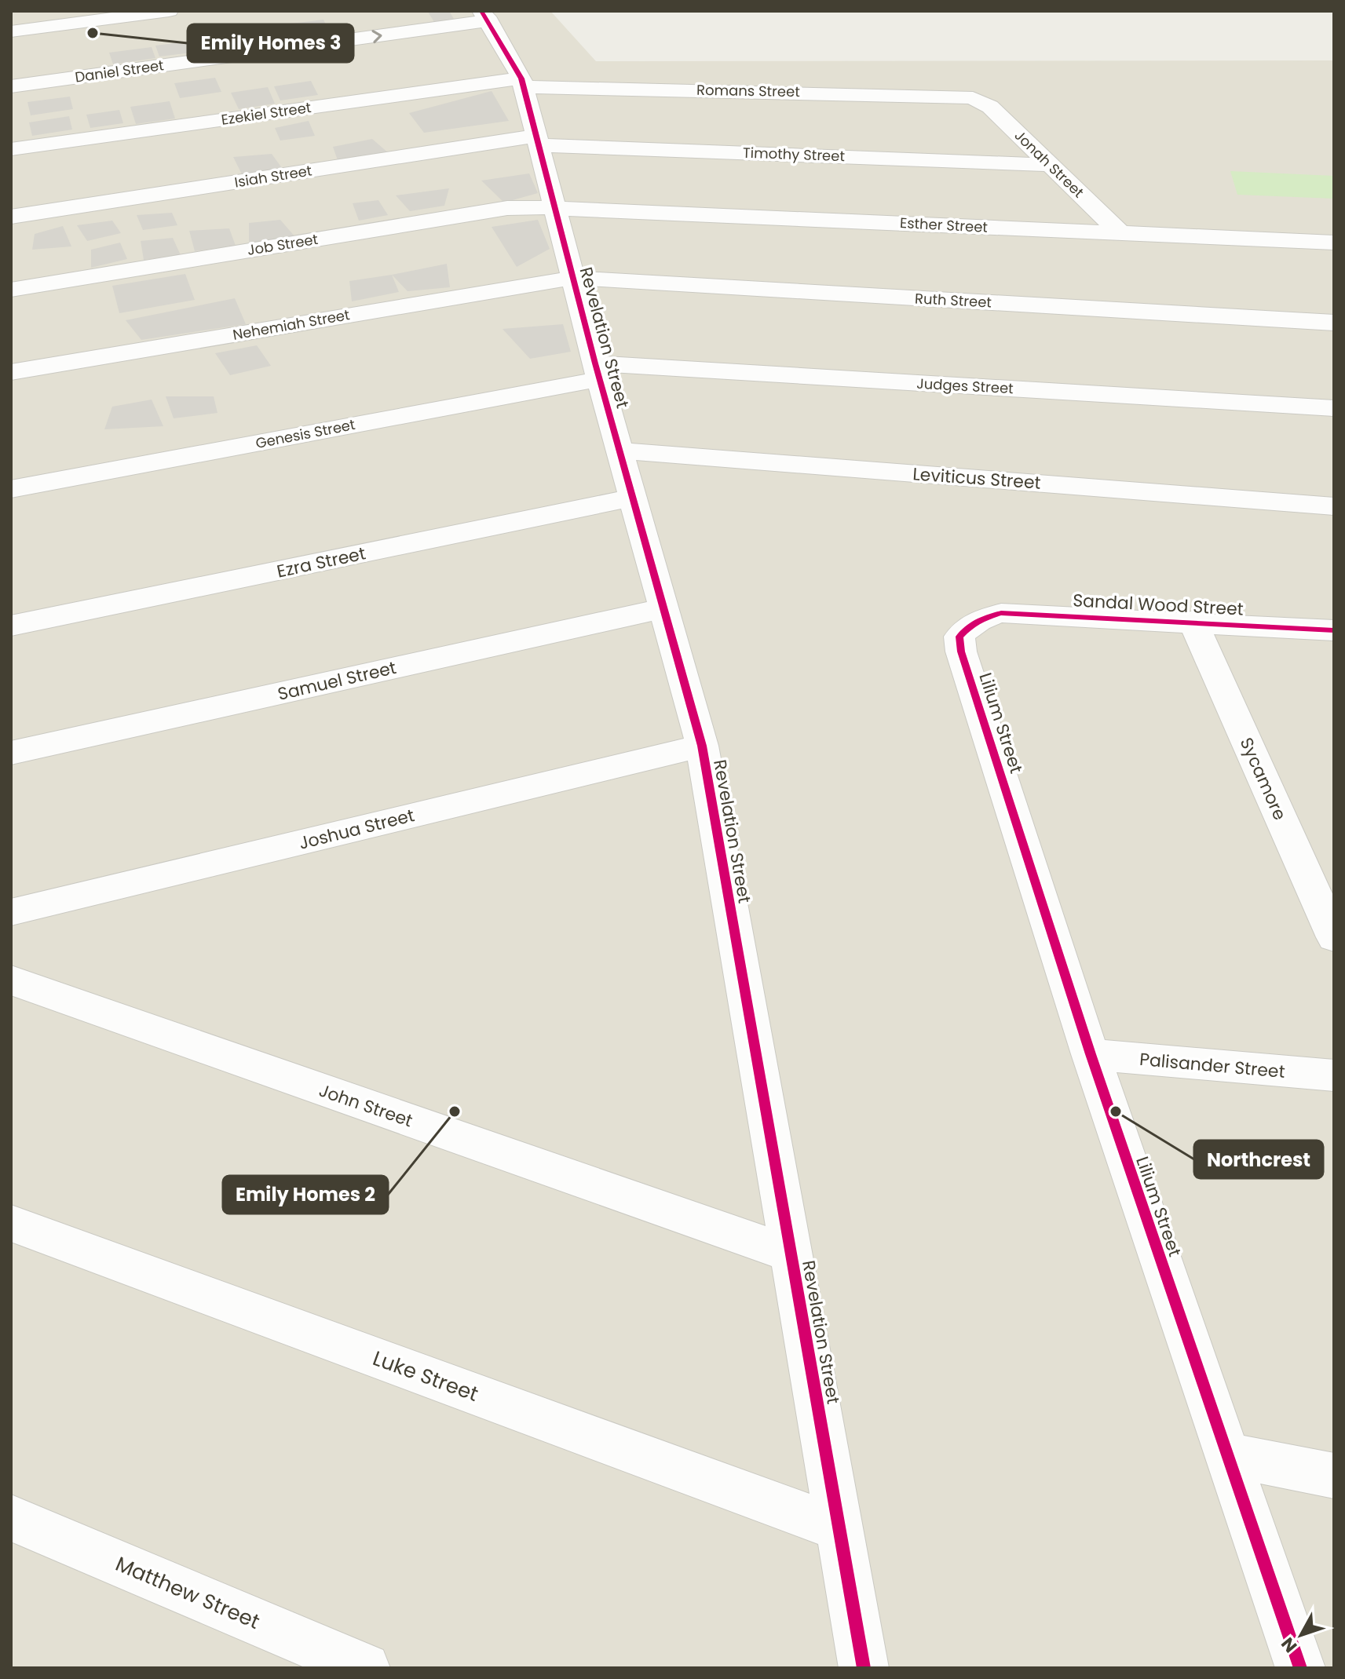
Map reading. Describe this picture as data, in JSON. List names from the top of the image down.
{
  "streets": {
    "street": [
      "Daniel Street",
      "Romans Street",
      "Ezekiel Street",
      "Timothy Street",
      "Jonah Street",
      "Isiah Street",
      "Esther Street",
      "Job Street",
      "Ruth Street",
      "Nehemiah Street",
      "Revelation Street",
      "Judges Street",
      "Genesis Street",
      "Leviticus Street",
      "Ezra Street",
      "Sandal Wood Street",
      "Samuel Street",
      "Lilium Street",
      "Sycamore",
      "Joshua Street",
      "Palisander Street",
      "John Street",
      "Luke Street",
      "Matthew Street"
    ]
  },
  "crossings": [
    ["Daniel Street", "Revelation Street"],
    ["Romans Street", "Ezekiel Street"],
    ["Romans Street", "Jonah Street"],
    ["Romans Street", "Revelation Street"],
    ["Ezekiel Street", "Revelation Street"],
    ["Timothy Street", "Jonah Street"],
    ["Timothy Street", "Isiah Street"],
    ["Timothy Street", "Revelation Street"],
    ["Jonah Street", "Esther Street"],
    ["Isiah Street", "Revelation Street"],
    ["Esther Street", "Job Street"],
    ["Esther Street", "Revelation Street"],
    ["Job Street", "Revelation Street"],
    ["Ruth Street", "Nehemiah Street"],
    ["Ruth Street", "Revelation Street"],
    ["Nehemiah Street", "Revelation Street"],
    ["Revelation Street", "Judges Street"],
    ["Revelation Street", "Genesis Street"],
    ["Revelation Street", "Leviticus Street"],
    ["Revelation Street", "Ezra Street"],
    ["Revelation Street", "Samuel Street"],
    ["Revelation Street", "Joshua Street"],
    ["Revelation Street", "John Street"],
    ["Revelation Street", "Luke Street"],
    ["Judges Street", "Genesis Street"],
    ["Sandal Wood Street", "Lilium Street"],
    ["Sandal Wood Street", "Sycamore"],
    ["Lilium Street", "Palisander Street"]
  ],
  "places": ["Emily Homes 3", "Emily Homes 2", "Northcrest"],
  "north": "bottom left"
}
